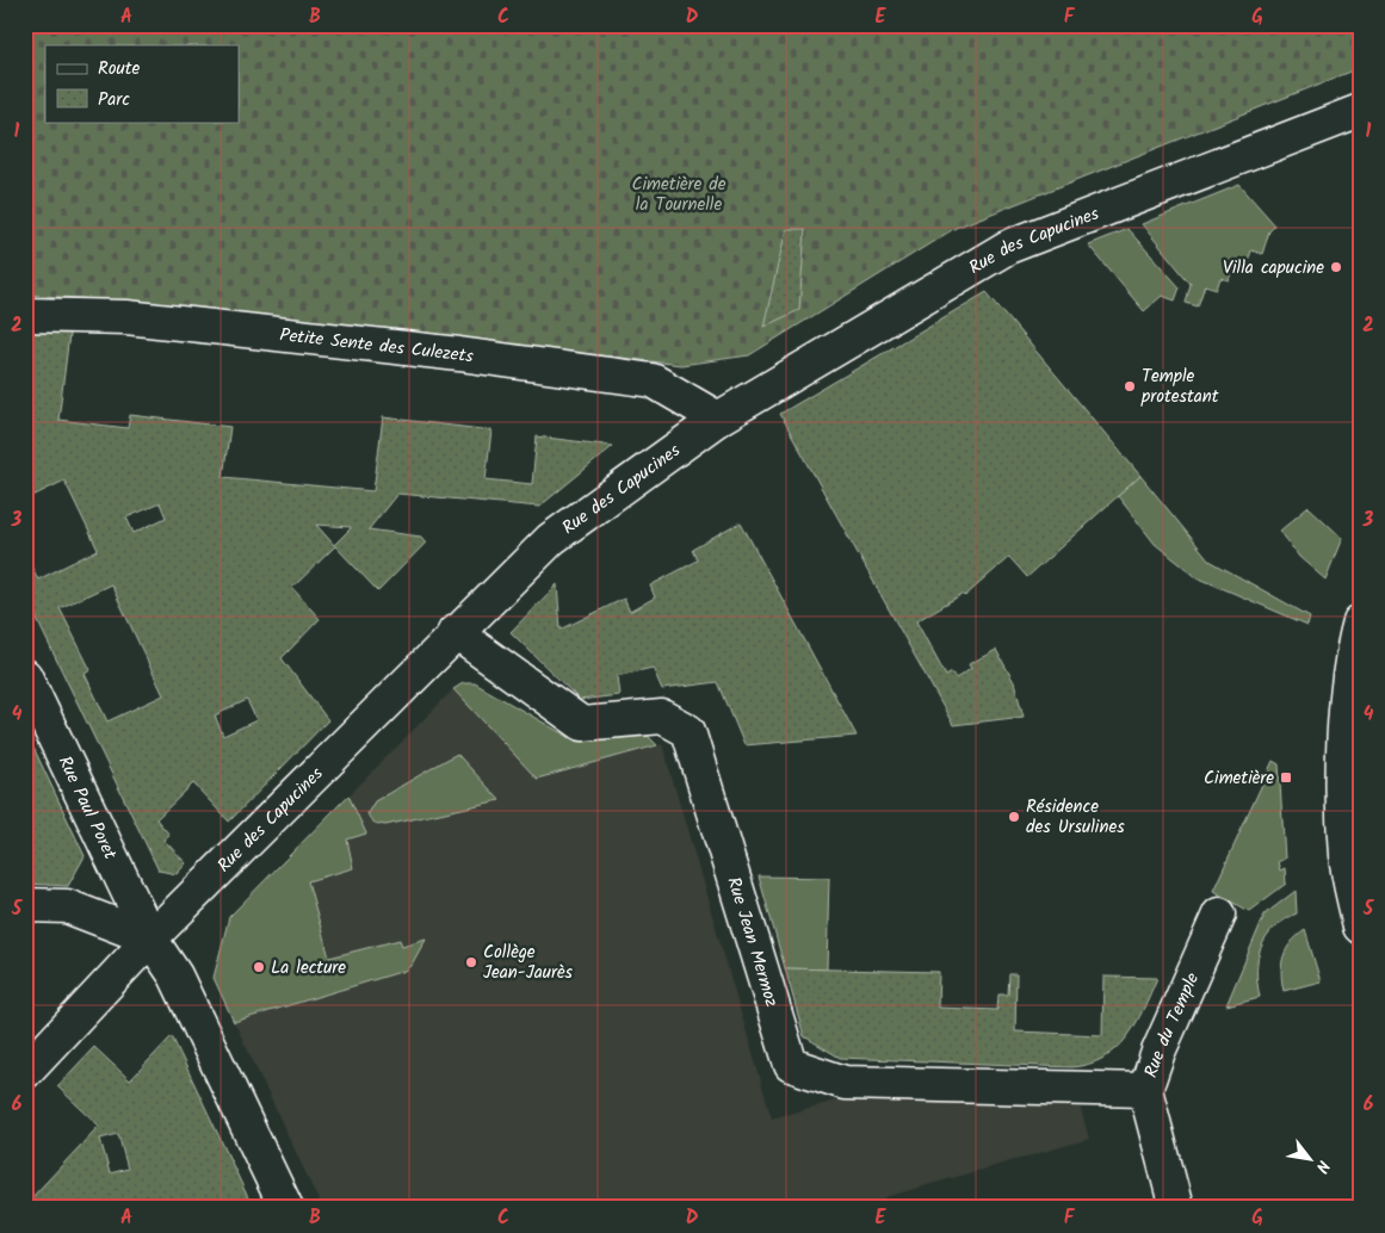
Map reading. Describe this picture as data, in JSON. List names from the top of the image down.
{
  "streets": {
    "street": [
      "Rue des Capucines",
      "Petite Sente des Culezets",
      "Rue Paul Poret",
      "Rue Jean Mermoz",
      "Rue du Temple"
    ]
  },
  "crossings": [
    ["Rue des Capucines", "Petite Sente des Culezets"],
    ["Rue des Capucines", "Rue Paul Poret"],
    ["Rue des Capucines", "Rue Jean Mermoz"],
    ["Rue Jean Mermoz", "Rue du Temple"]
  ],
  "parks": ["Cimetière de la Tournelle"],
  "places": {
    "other": [
      "Villa capucine",
      "Temple protestant",
      "Résidence des Ursulines",
      "Collège Jean-Jaurès",
      "La lecture"
    ],
    "transit": ["Cimetière"]
  },
  "legend": ["Route", "Parc"],
  "north": "bottom right",
  "grid": {
    "columns": [
      "A",
      "B",
      "C",
      "D",
      "E",
      "F",
      "G"
    ],
    "rows": [
      "1",
      "2",
      "3",
      "4",
      "5",
      "6"
    ]
  }
}
